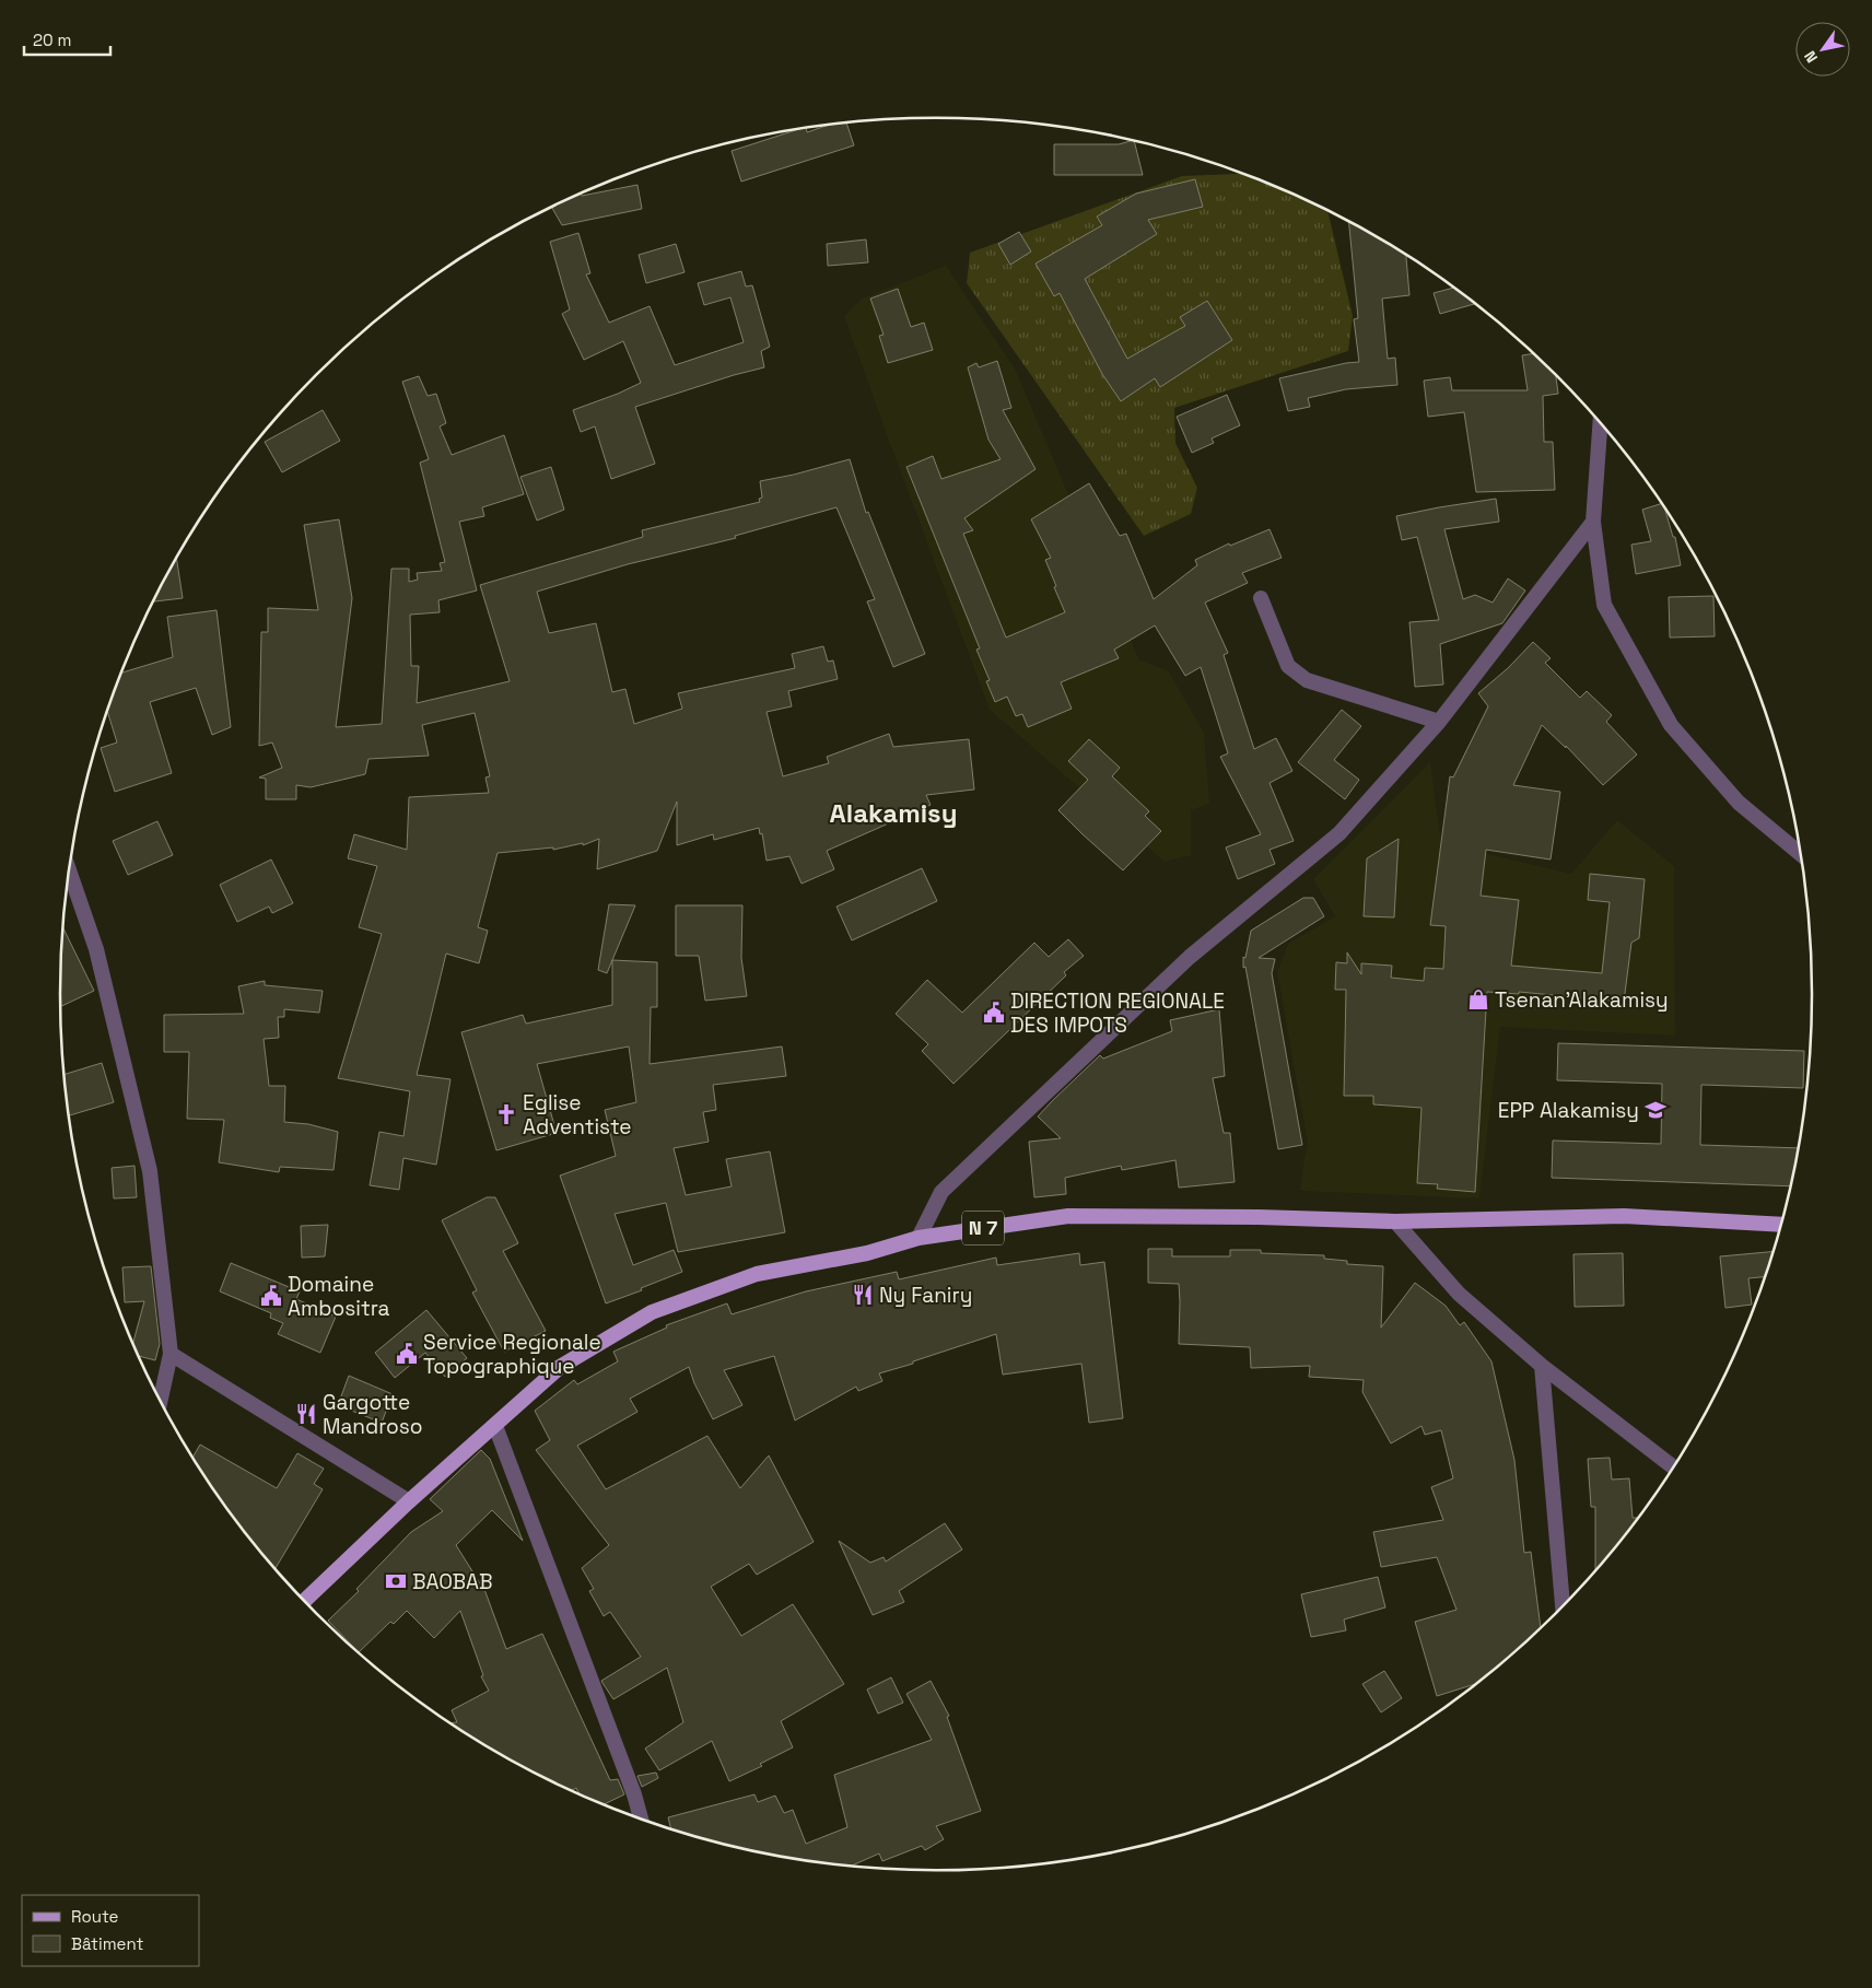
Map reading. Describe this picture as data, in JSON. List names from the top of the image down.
{
  "streets": {
    "main road": ["N 7"]
  },
  "districts": ["Alakamisy"],
  "places": {
    "shop": ["Tsenan'Alakamisy"],
    "public building": ["DIRECTION REGIONALE DES IMPOTS", "Domaine Ambositra", "Service Regionale Topographique"],
    "school or university": ["EPP Alakamisy"],
    "church": ["Eglise Adventiste"],
    "restaurant": ["Ny Faniry", "Gargotte Mandroso"],
    "bank": ["BAOBAB"]
  },
  "legend": ["Route", "Bâtiment"],
  "scale_bar": "20 m",
  "north": "bottom left"
}
